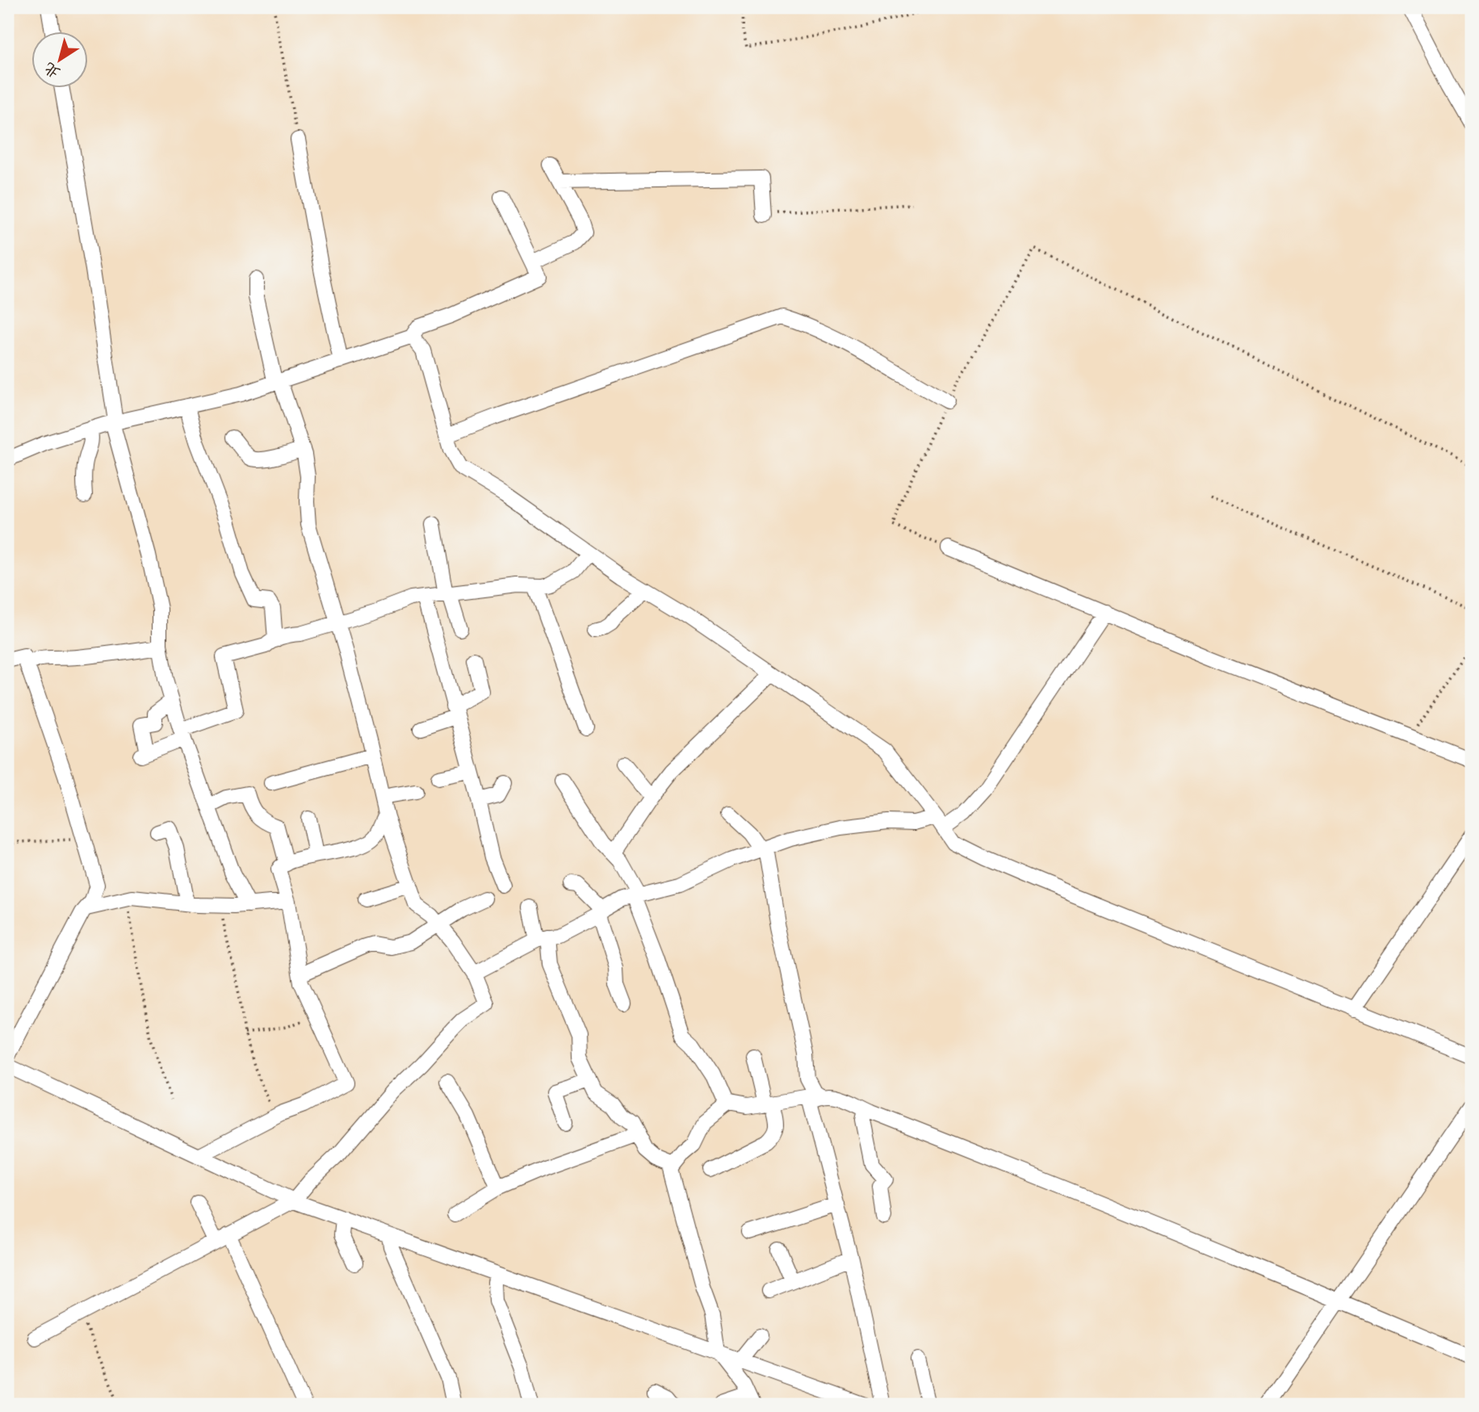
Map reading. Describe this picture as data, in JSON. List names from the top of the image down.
{
  "north": "bottom left"
}
